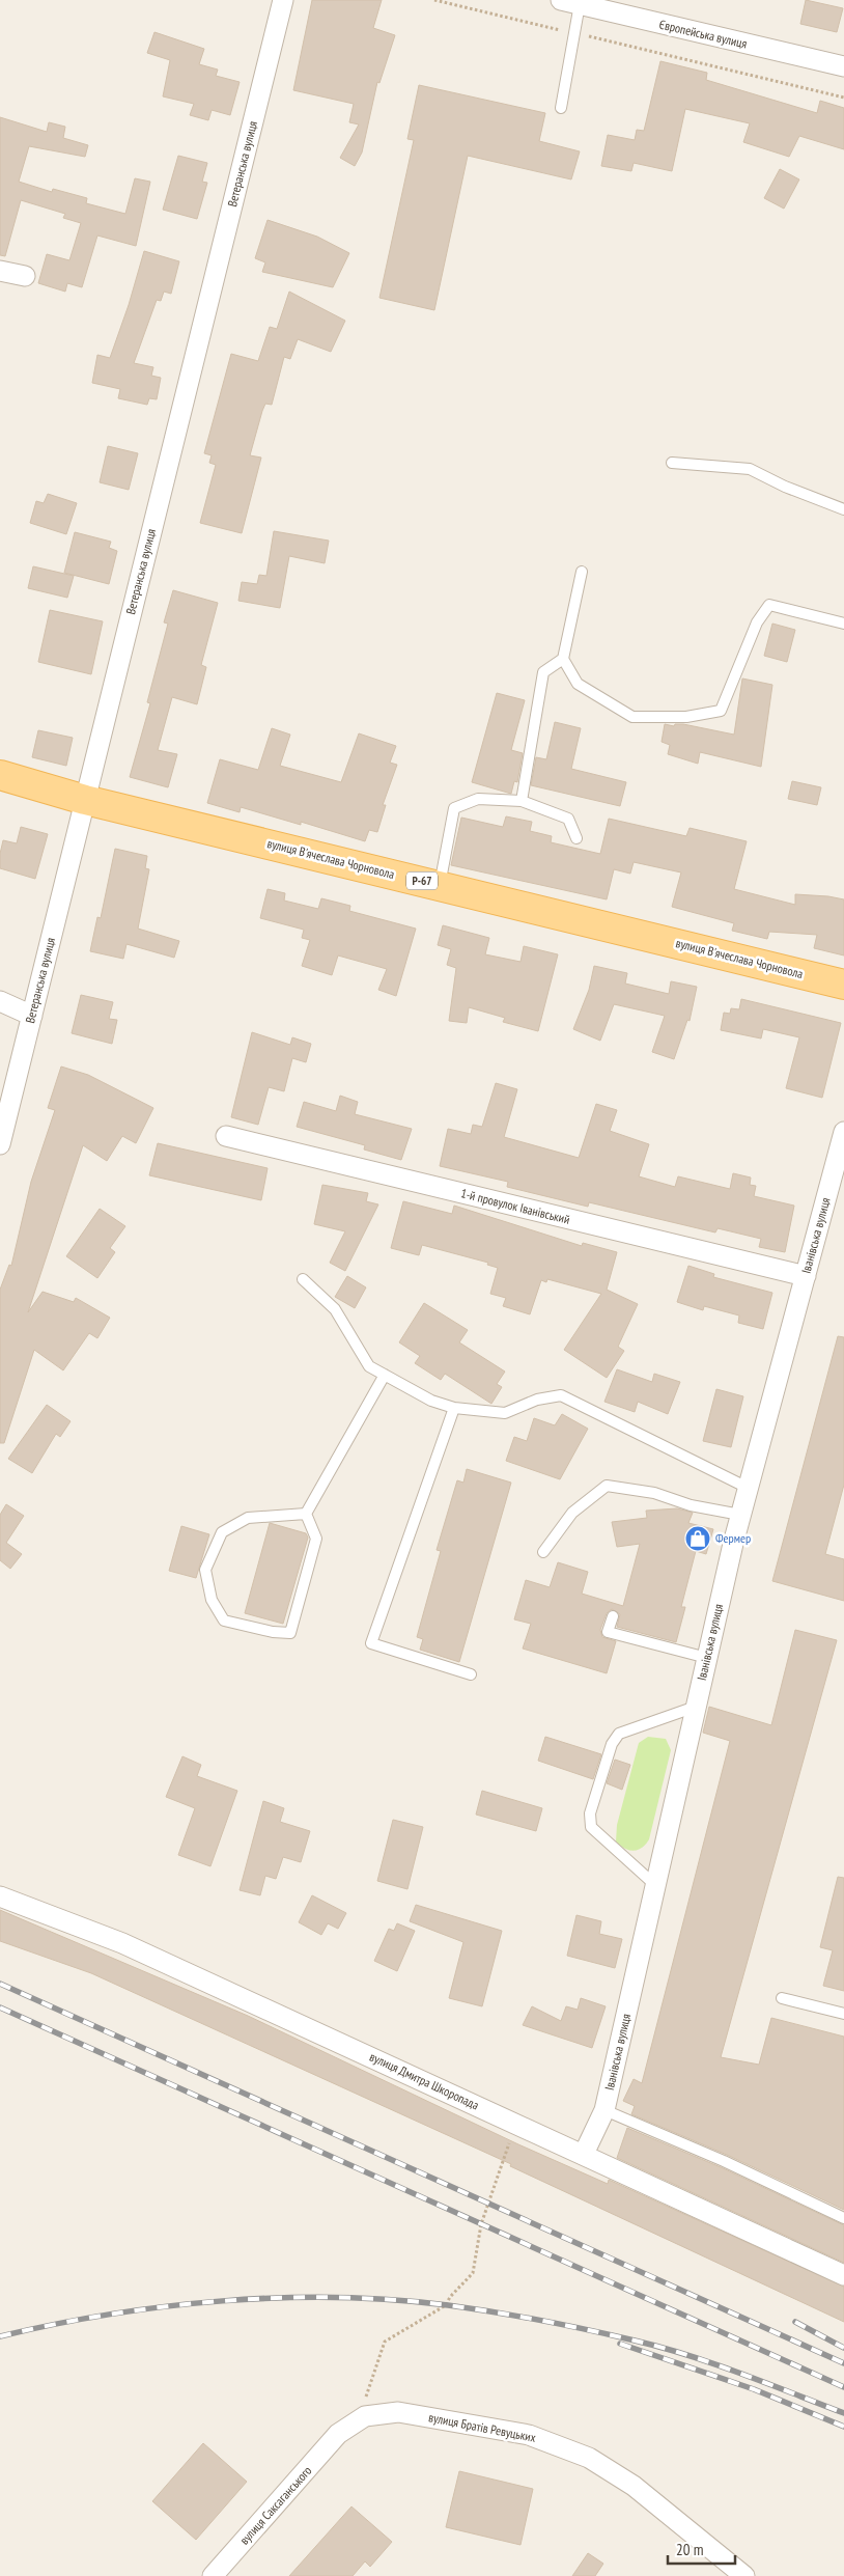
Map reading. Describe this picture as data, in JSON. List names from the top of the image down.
{
  "streets": {
    "main road": ["вулиця В'ячеслава Чорновола", "Р-67"],
    "street": [
      "Європейська вулиця",
      "Ветеранська вулиця",
      "1-й провулок Іванівський",
      "Іванівська вулиця",
      "вулиця Дмитра Шкоропада",
      "вулиця Братів Ревуцьких",
      "вулиця Саксаганського"
    ]
  },
  "crossings": [
    ["Ветеранська вулиця", "вулиця В'ячеслава Чорновола"],
    ["1-й провулок Іванівський", "Іванівська вулиця"],
    ["Іванівська вулиця", "вулиця Дмитра Шкоропада"],
    ["вулиця Братів Ревуцьких", "вулиця Саксаганського"]
  ],
  "places": {
    "shop": ["Фермер"]
  },
  "scale_bar": "20 m"
}
